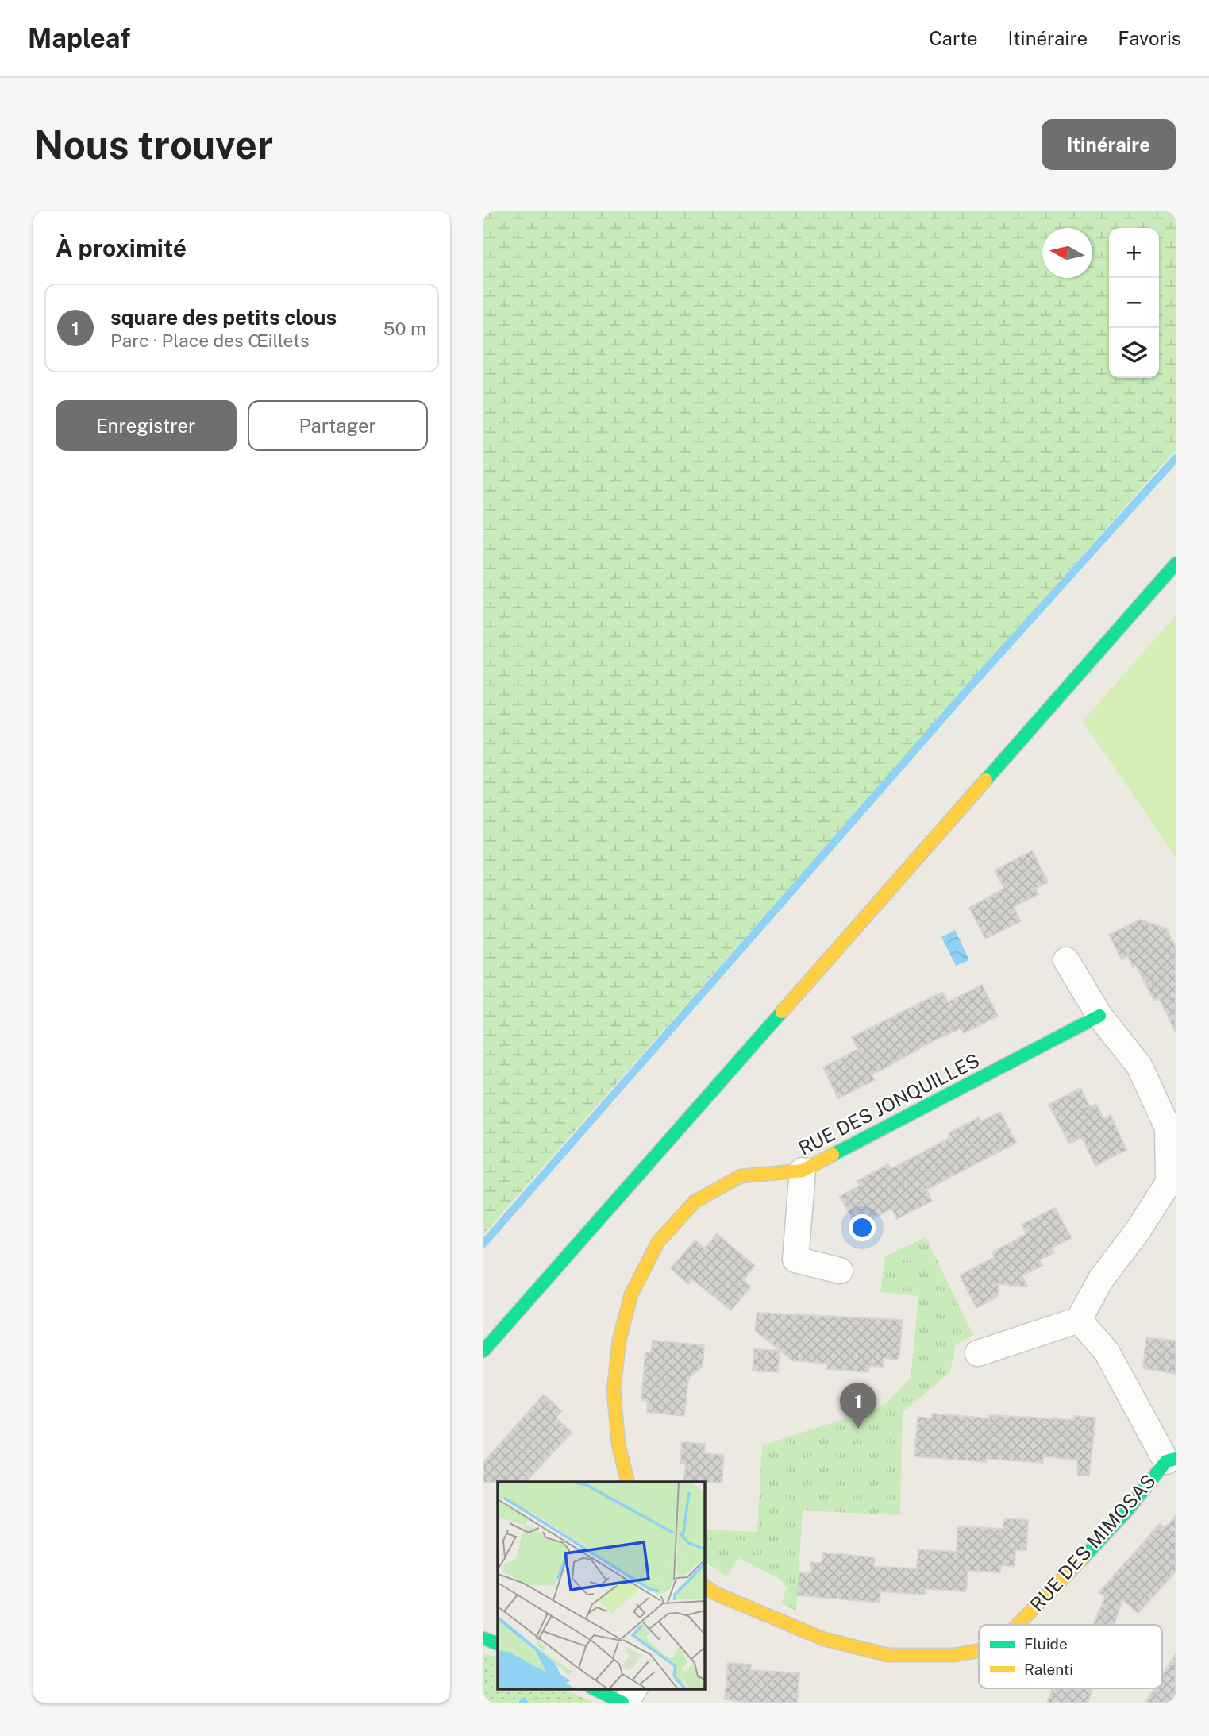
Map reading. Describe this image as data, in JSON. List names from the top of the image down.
{
  "streets": {
    "street": ["RUE DES JONQUILLES", "RUE DES MIMOSAS"]
  },
  "legend": ["Fluide", "Ralenti"],
  "north": "left",
  "page": {
    "header": "Mapleaf",
    "nav": ["Carte", "Itinéraire", "Favoris"],
    "buttons": [
      "Itinéraire",
      ["Enregistrer", "Partager"]
    ],
    "title": "Nous trouver",
    "heading": "À proximité",
    "map_buttons": ["+", "−"],
    "list": [
      {
        "mark": "1",
        "name": "square des petits clous",
        "note": "Parc · Place des Œillets",
        "value": "50 m"
      }
    ],
    "pins": "1"
  }
}
